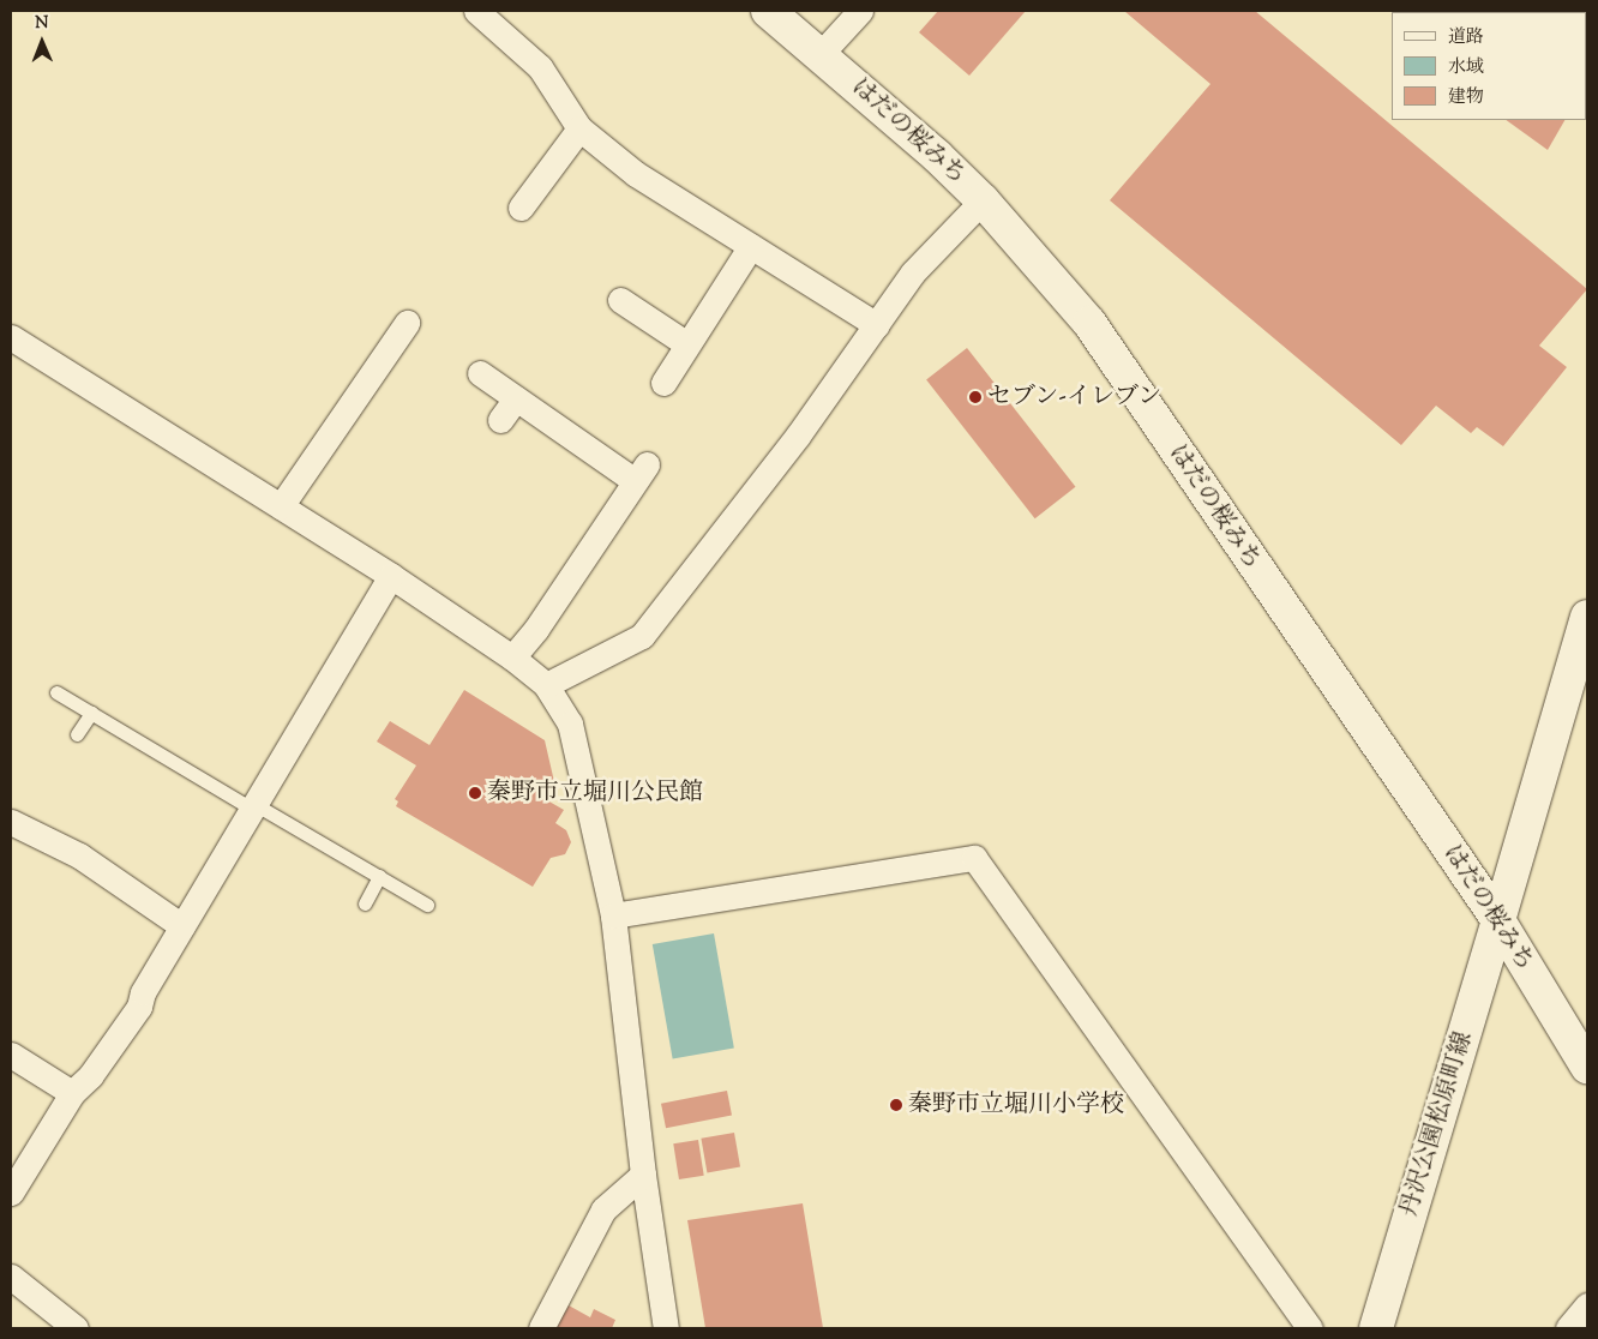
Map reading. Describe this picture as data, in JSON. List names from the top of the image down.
{
  "streets": {
    "main road": ["はだの桜みち", "丹沢公園松原町線"]
  },
  "crossings": [
    ["はだの桜みち", "丹沢公園松原町線"]
  ],
  "places": ["セブン-イレブン", "秦野市立堀川公民館", "秦野市立堀川小学校"],
  "legend": ["道路", "水域", "建物"],
  "north": "top"
}
